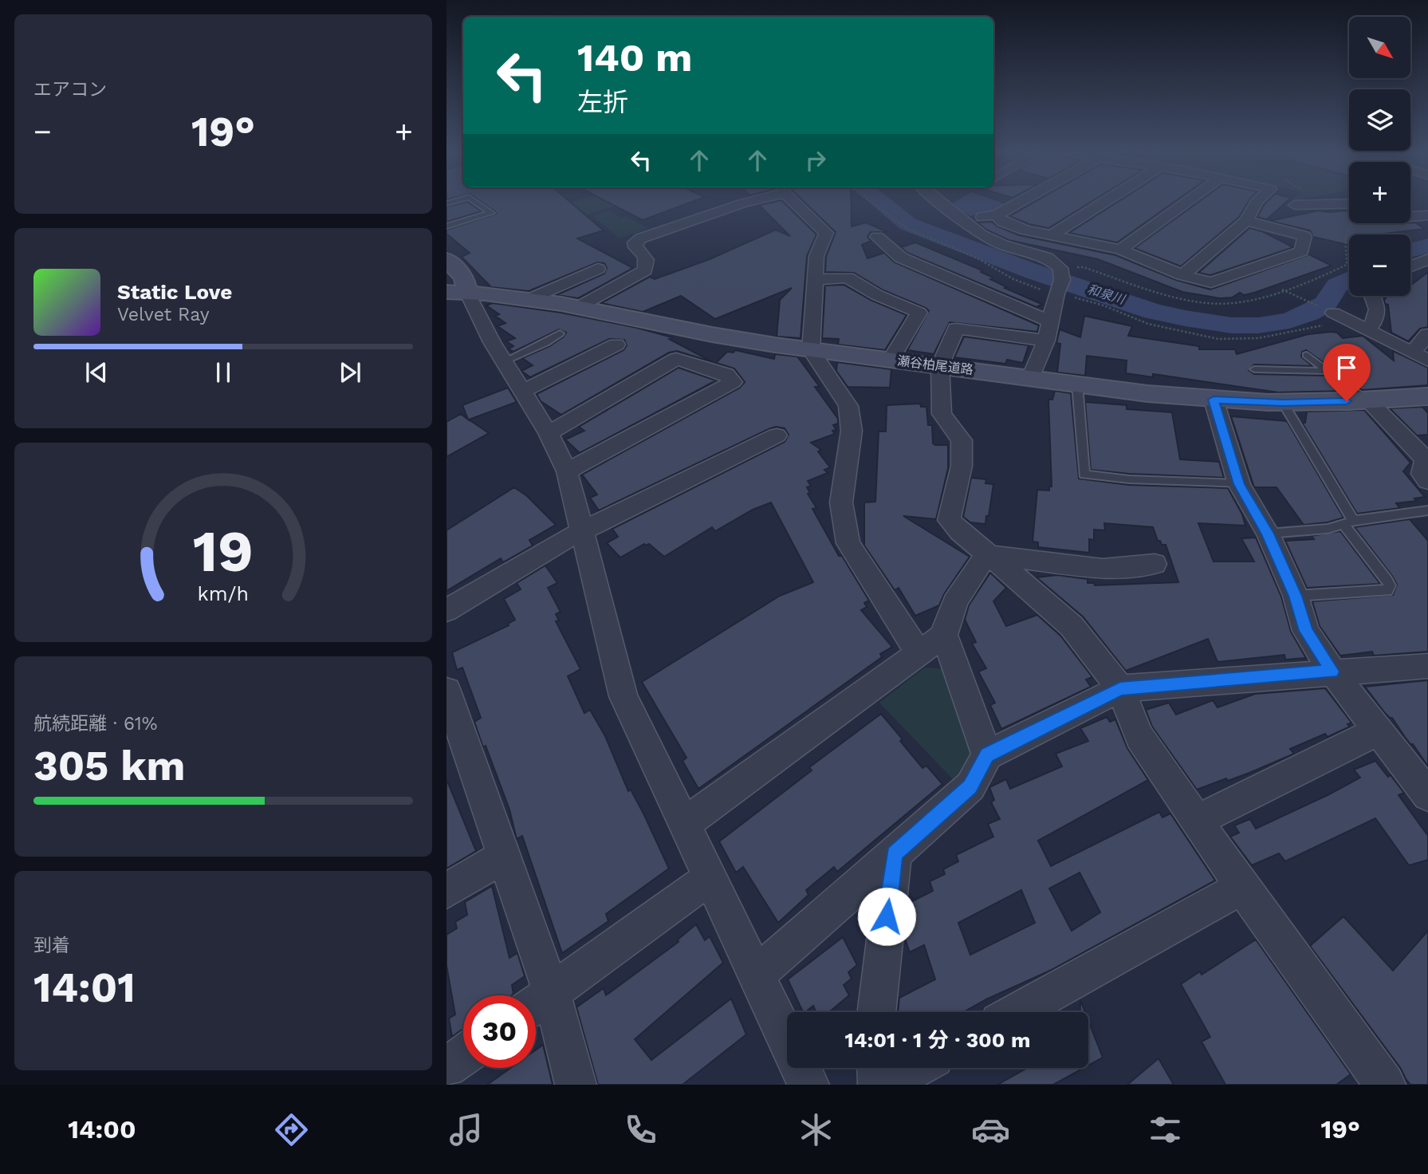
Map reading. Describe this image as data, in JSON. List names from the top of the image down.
{
  "streets": {
    "main road": ["瀬谷柏尾道路"]
  },
  "water": ["和泉川"],
  "north": "bottom right",
  "page": {
    "tile": [
      "エアコン",
      ["航続距離 · 61%", "305 km"],
      ["到着", "14:01"]
    ],
    "map_buttons": ["+", "−"],
    "turn": ["140 m", "左折"],
    "heat": ["−", "19°", "+"],
    "song": ["Static Love", "Velvet Ray"],
    "limit": "30",
    "trip": "14:01 · 1 分 · 300 m",
    "tabs": ["14:00", "19°"],
    "gauge": ["19", "km/h"]
  }
}
